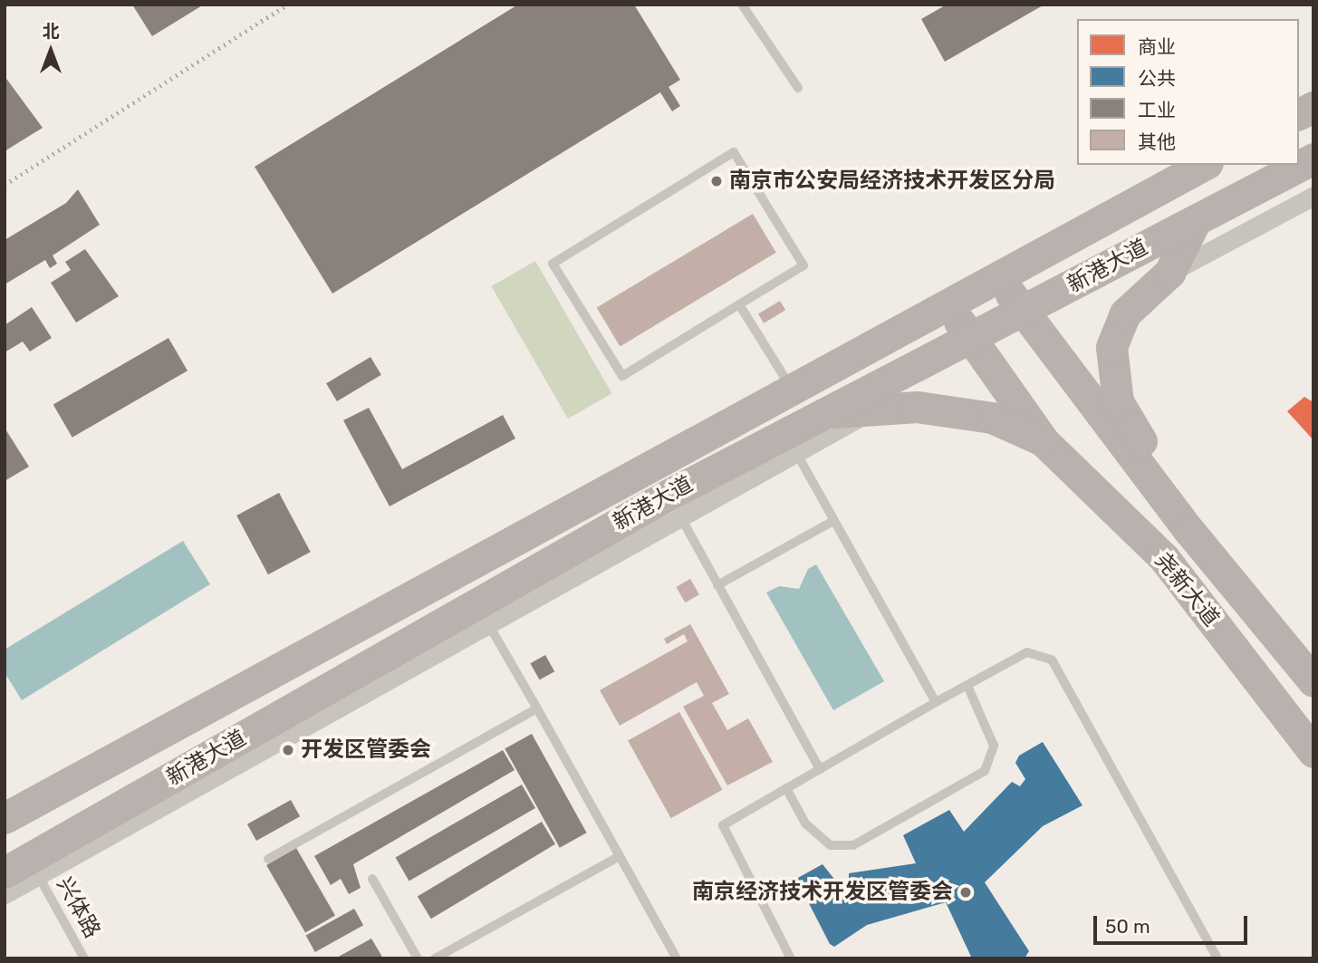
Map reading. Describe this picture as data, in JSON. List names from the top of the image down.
{
  "streets": {
    "main road": ["新港大道", "尧新大道"],
    "lane": ["兴体路"]
  },
  "crossings": [
    ["新港大道", "尧新大道"]
  ],
  "places": ["南京市公安局经济技术开发区分局", "开发区管委会", "南京经济技术开发区管委会"],
  "legend": [
    "商业",
    "公共",
    "工业",
    "其他"
  ],
  "scale_bar": "50 m",
  "north": "top"
}
